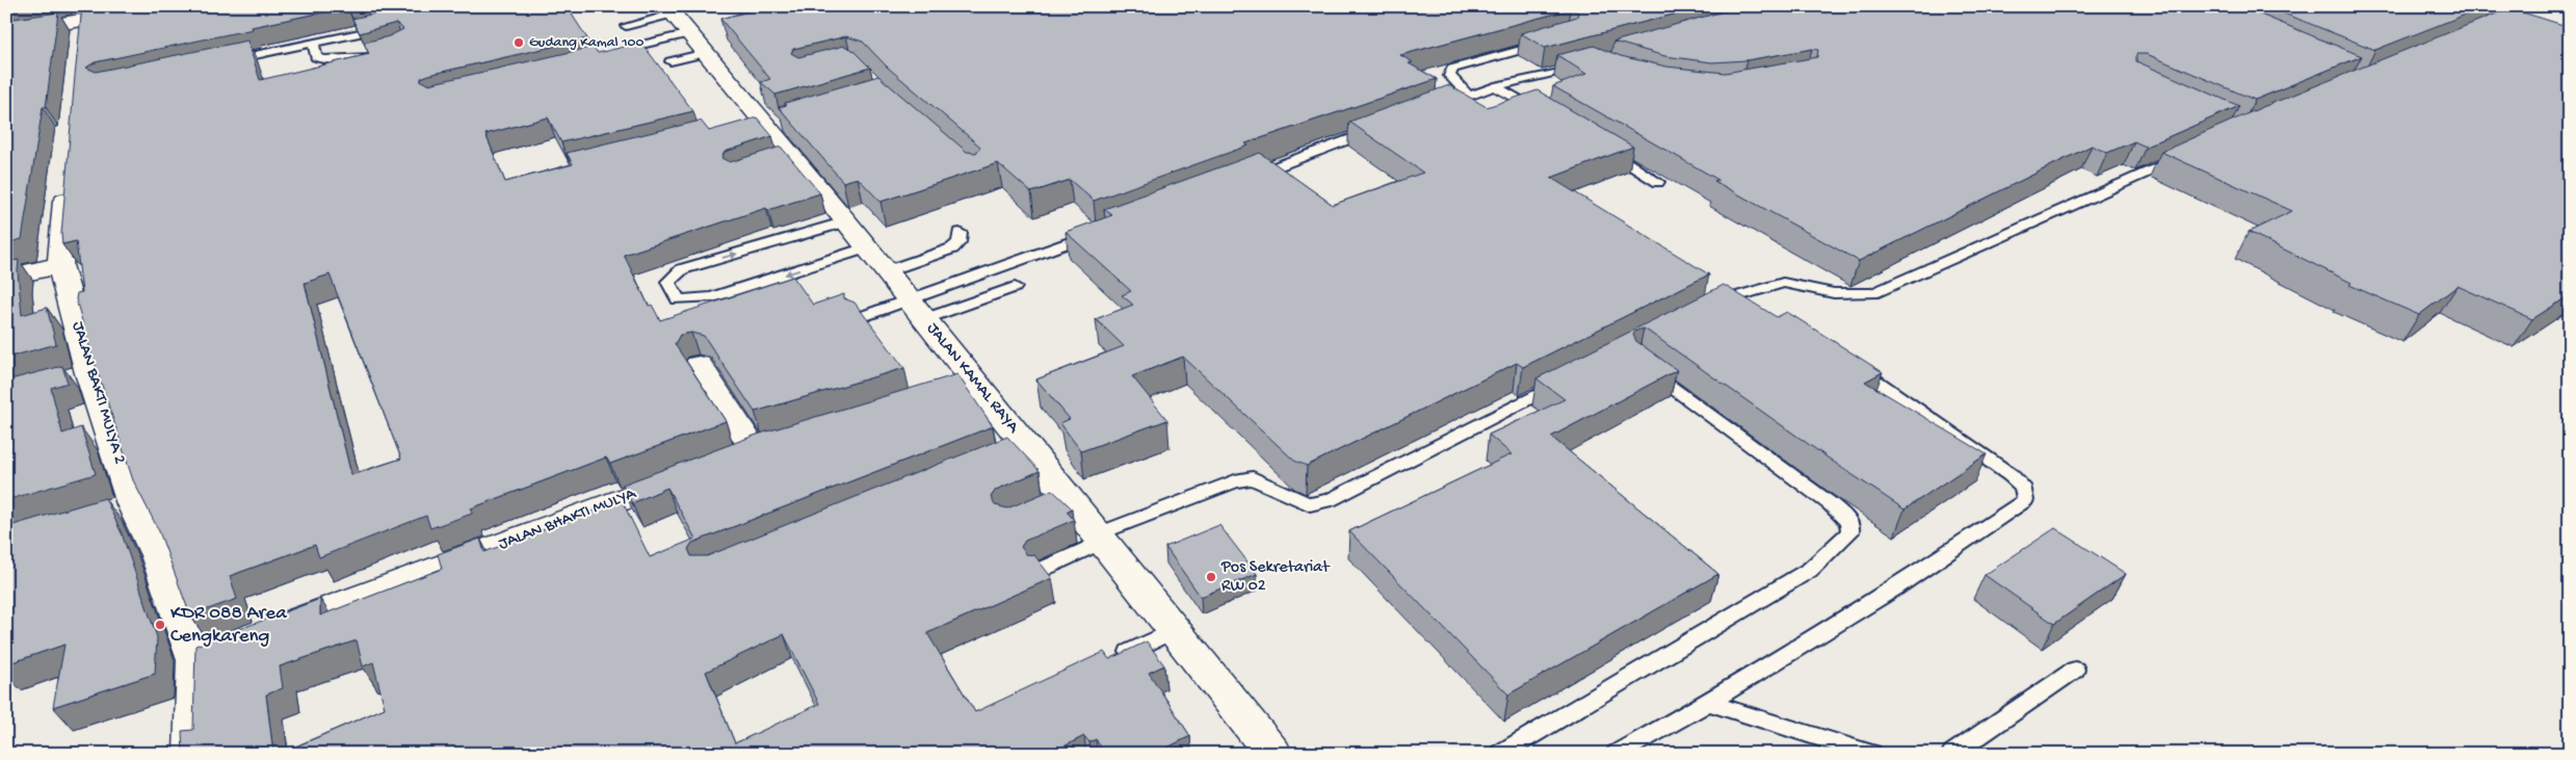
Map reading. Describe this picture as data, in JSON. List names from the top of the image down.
{
  "streets": {
    "street": ["JALAN KAMAL RAYA", "JALAN BAKTI MULYA 2", "JALAN BHAKTI MULYA"]
  },
  "places": ["Gudang Kamal 100", "Pos Sekretariat RW 02", "KDR 088 Area Cengkareng"]
}
